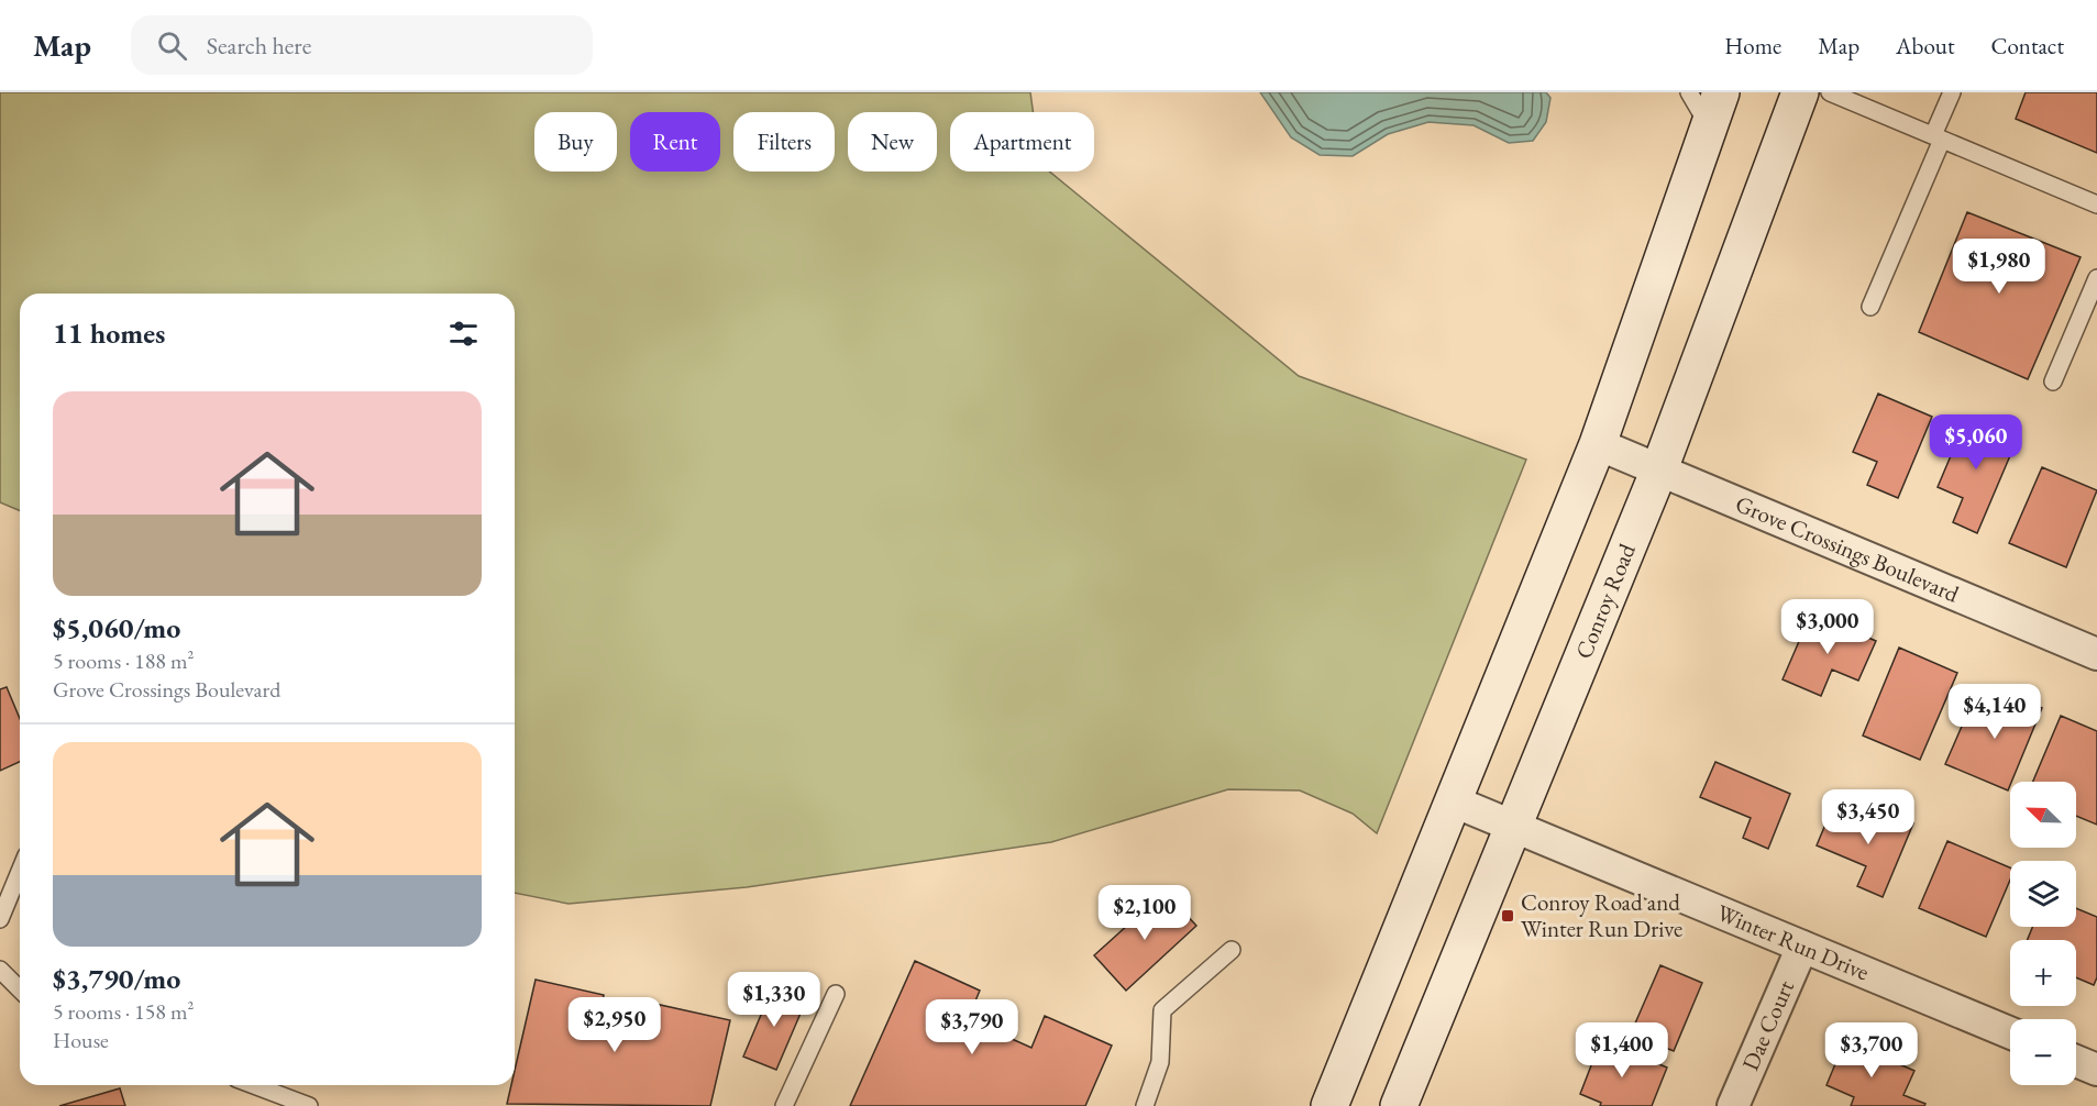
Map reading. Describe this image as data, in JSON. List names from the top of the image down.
{
  "streets": {
    "main road": ["Conroy Road"],
    "street": ["Grove Crossings Boulevard", "Winter Run Drive", "Dae Court"]
  },
  "crossings": [
    ["Grove Crossings Boulevard", "Conroy Road"],
    ["Conroy Road", "Winter Run Drive"],
    ["Winter Run Drive", "Dae Court"]
  ],
  "places": {
    "transit": ["Conroy Road and Winter Run Drive"]
  },
  "north": "top left",
  "page": {
    "header": "Map",
    "search": "Search here",
    "nav": [
      "Home",
      "Map",
      "About",
      "Contact"
    ],
    "chip": [
      "Buy",
      "Rent",
      "Filters",
      "New",
      "Apartment"
    ],
    "price": [
      "$1,980",
      "$5,060",
      "$3,000",
      "$4,140",
      "$3,450",
      "$2,100",
      "$1,330",
      "$2,950",
      "$3,790",
      "$1,400",
      "$3,700"
    ],
    "heading": "11 homes",
    "list": [
      {
        "name": "$5,060/mo",
        "note": "5 rooms · 188 m² · Grove Crossings Boulevard"
      },
      {
        "name": "$3,790/mo",
        "note": "5 rooms · 158 m² · House"
      }
    ],
    "map_buttons": ["+", "−"]
  }
}
